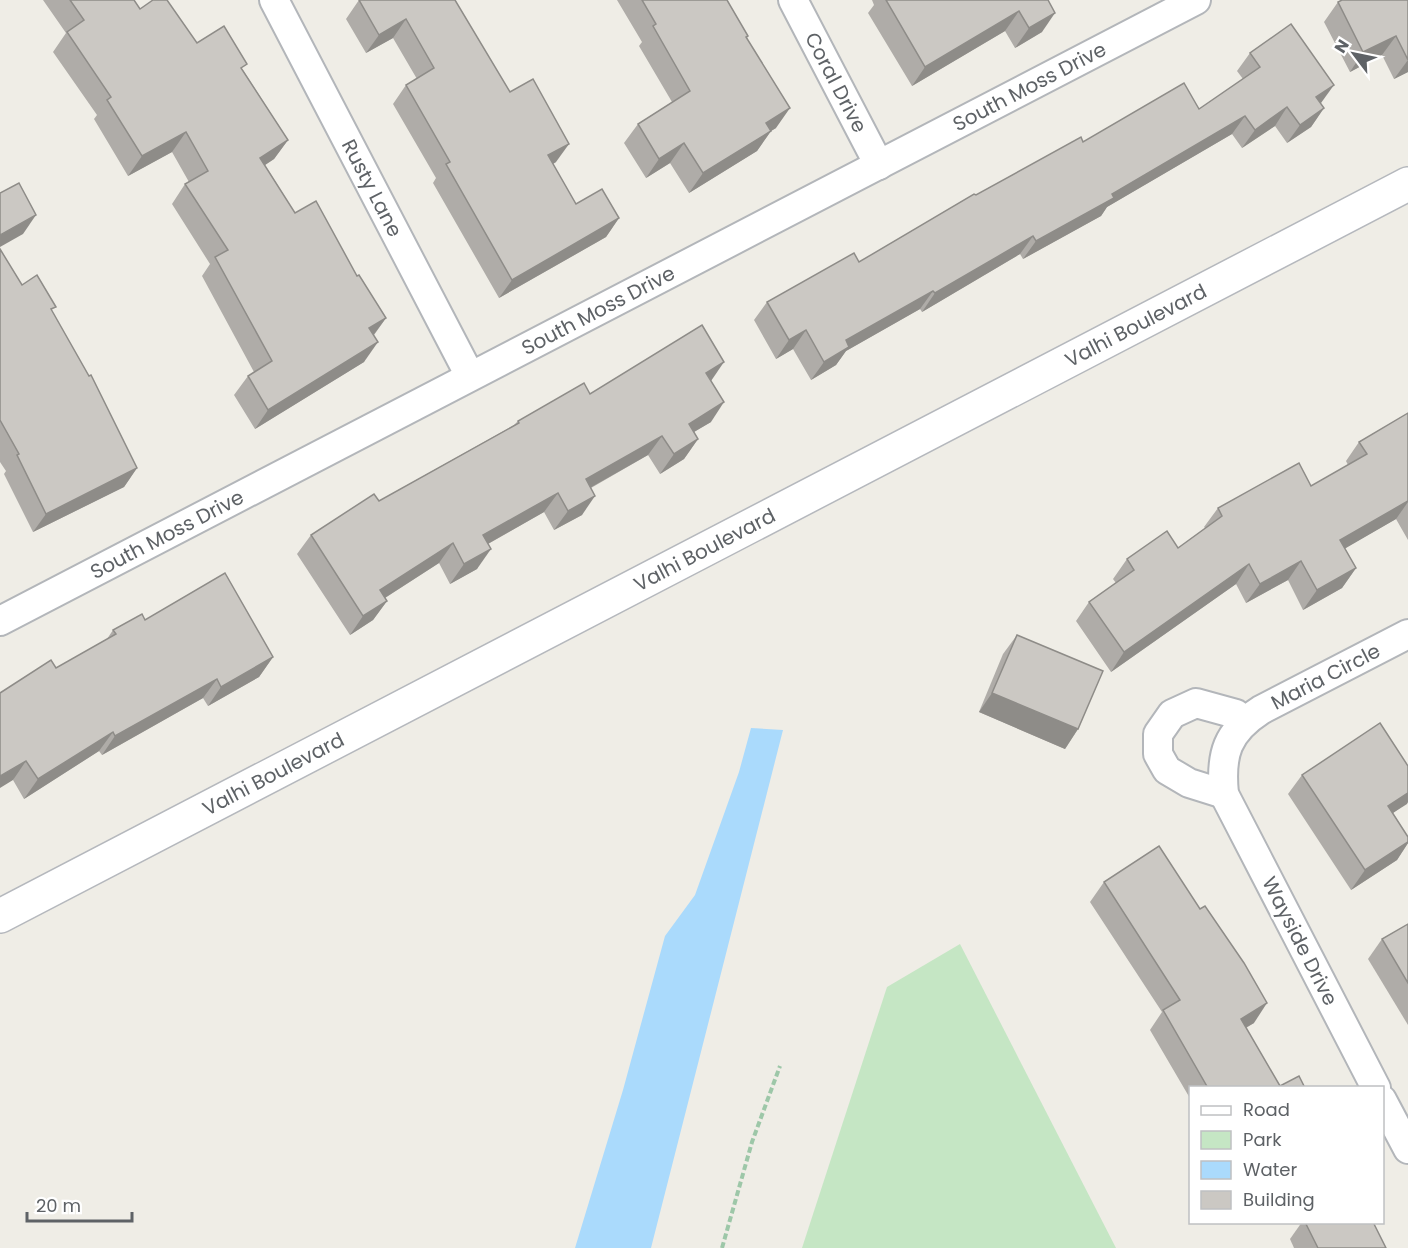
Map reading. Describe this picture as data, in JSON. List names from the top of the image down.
{
  "streets": {
    "street": [
      "Coral Drive",
      "South Moss Drive",
      "Rusty Lane",
      "Valhi Boulevard",
      "Maria Circle",
      "Wayside Drive"
    ]
  },
  "crossings": [
    ["Coral Drive", "South Moss Drive"],
    ["South Moss Drive", "Rusty Lane"],
    ["Maria Circle", "Wayside Drive"]
  ],
  "legend": [
    "Road",
    "Park",
    "Water",
    "Building"
  ],
  "scale_bar": "20 m",
  "north": "top left"
}
